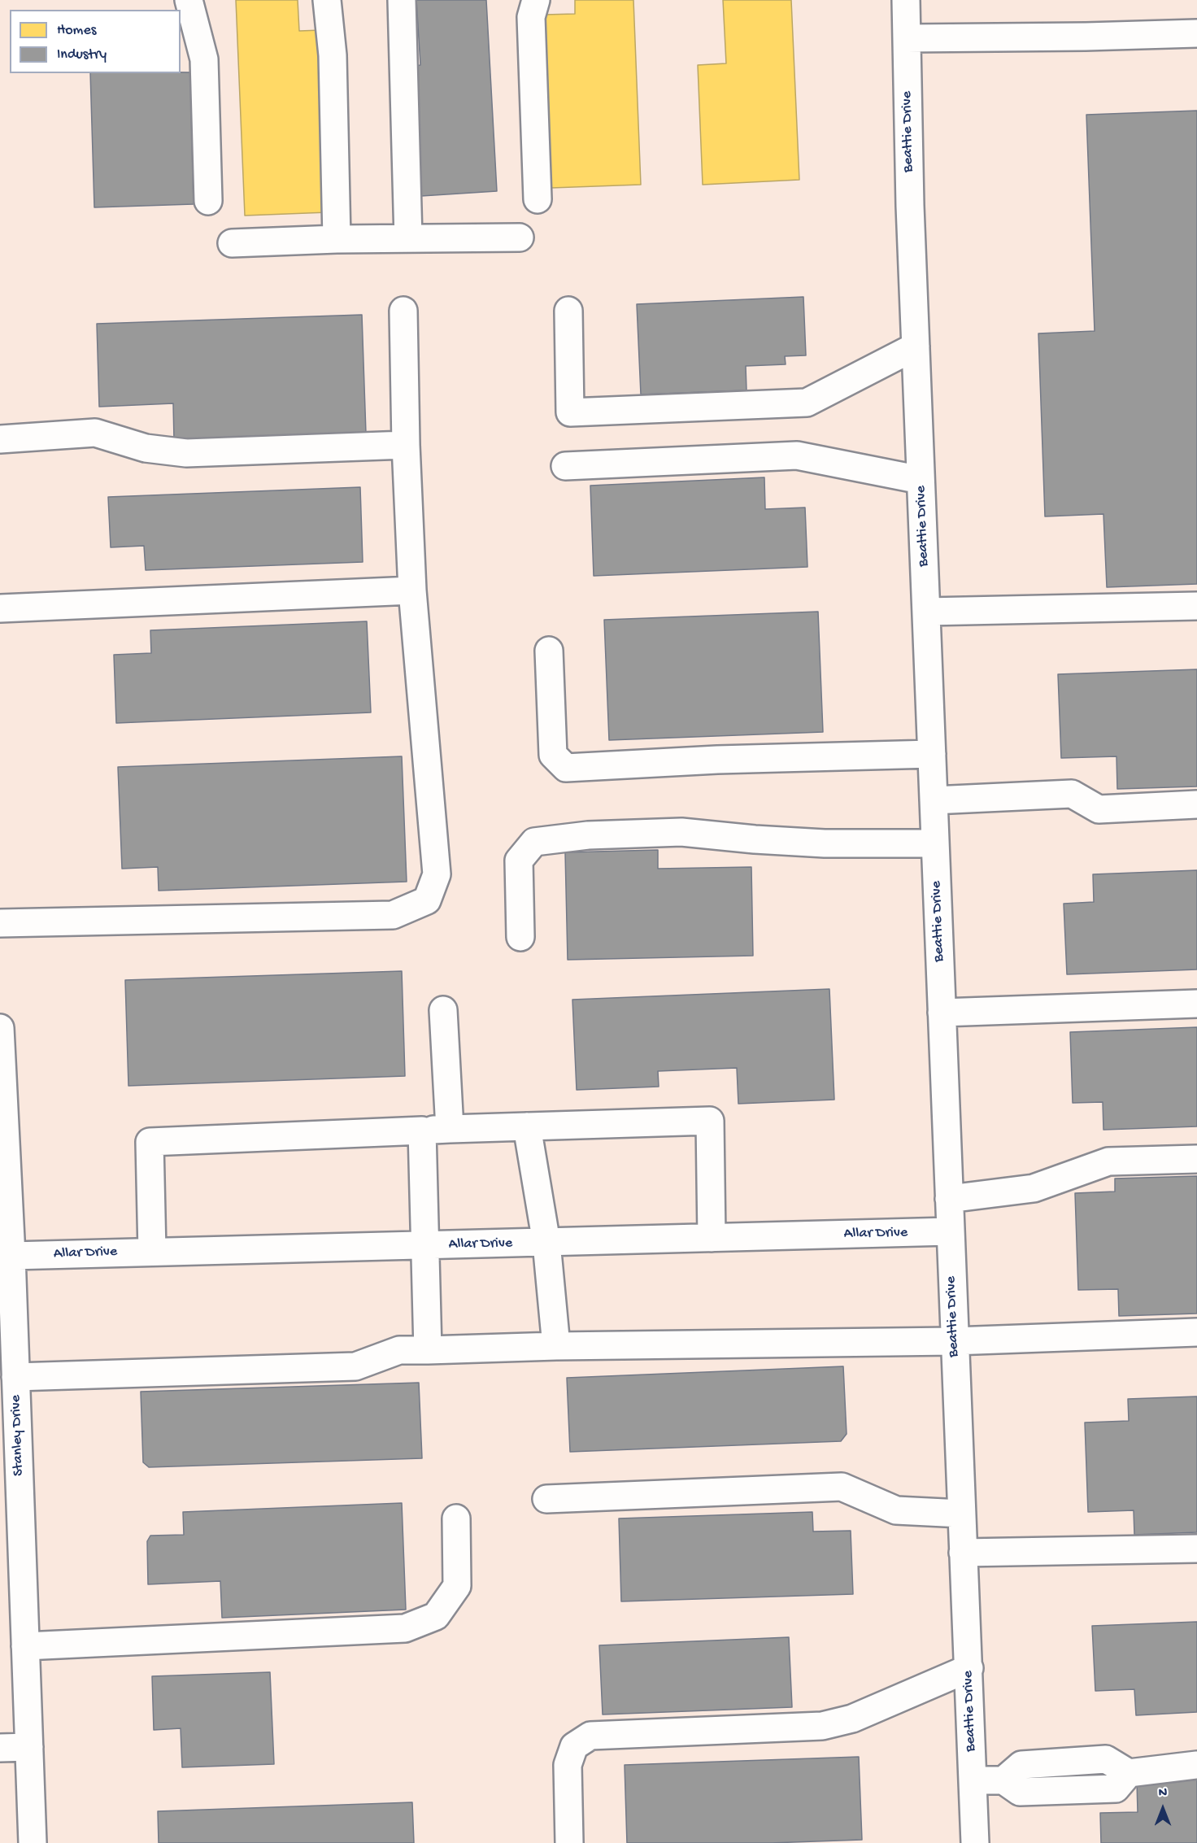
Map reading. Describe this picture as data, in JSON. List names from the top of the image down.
{
  "streets": {
    "street": ["Beattie Drive", "Allar Drive", "Stanley Drive"]
  },
  "crossings": [
    ["Beattie Drive", "Allar Drive"],
    ["Allar Drive", "Stanley Drive"]
  ],
  "legend": ["Homes", "Industry"],
  "north": "top"
}
